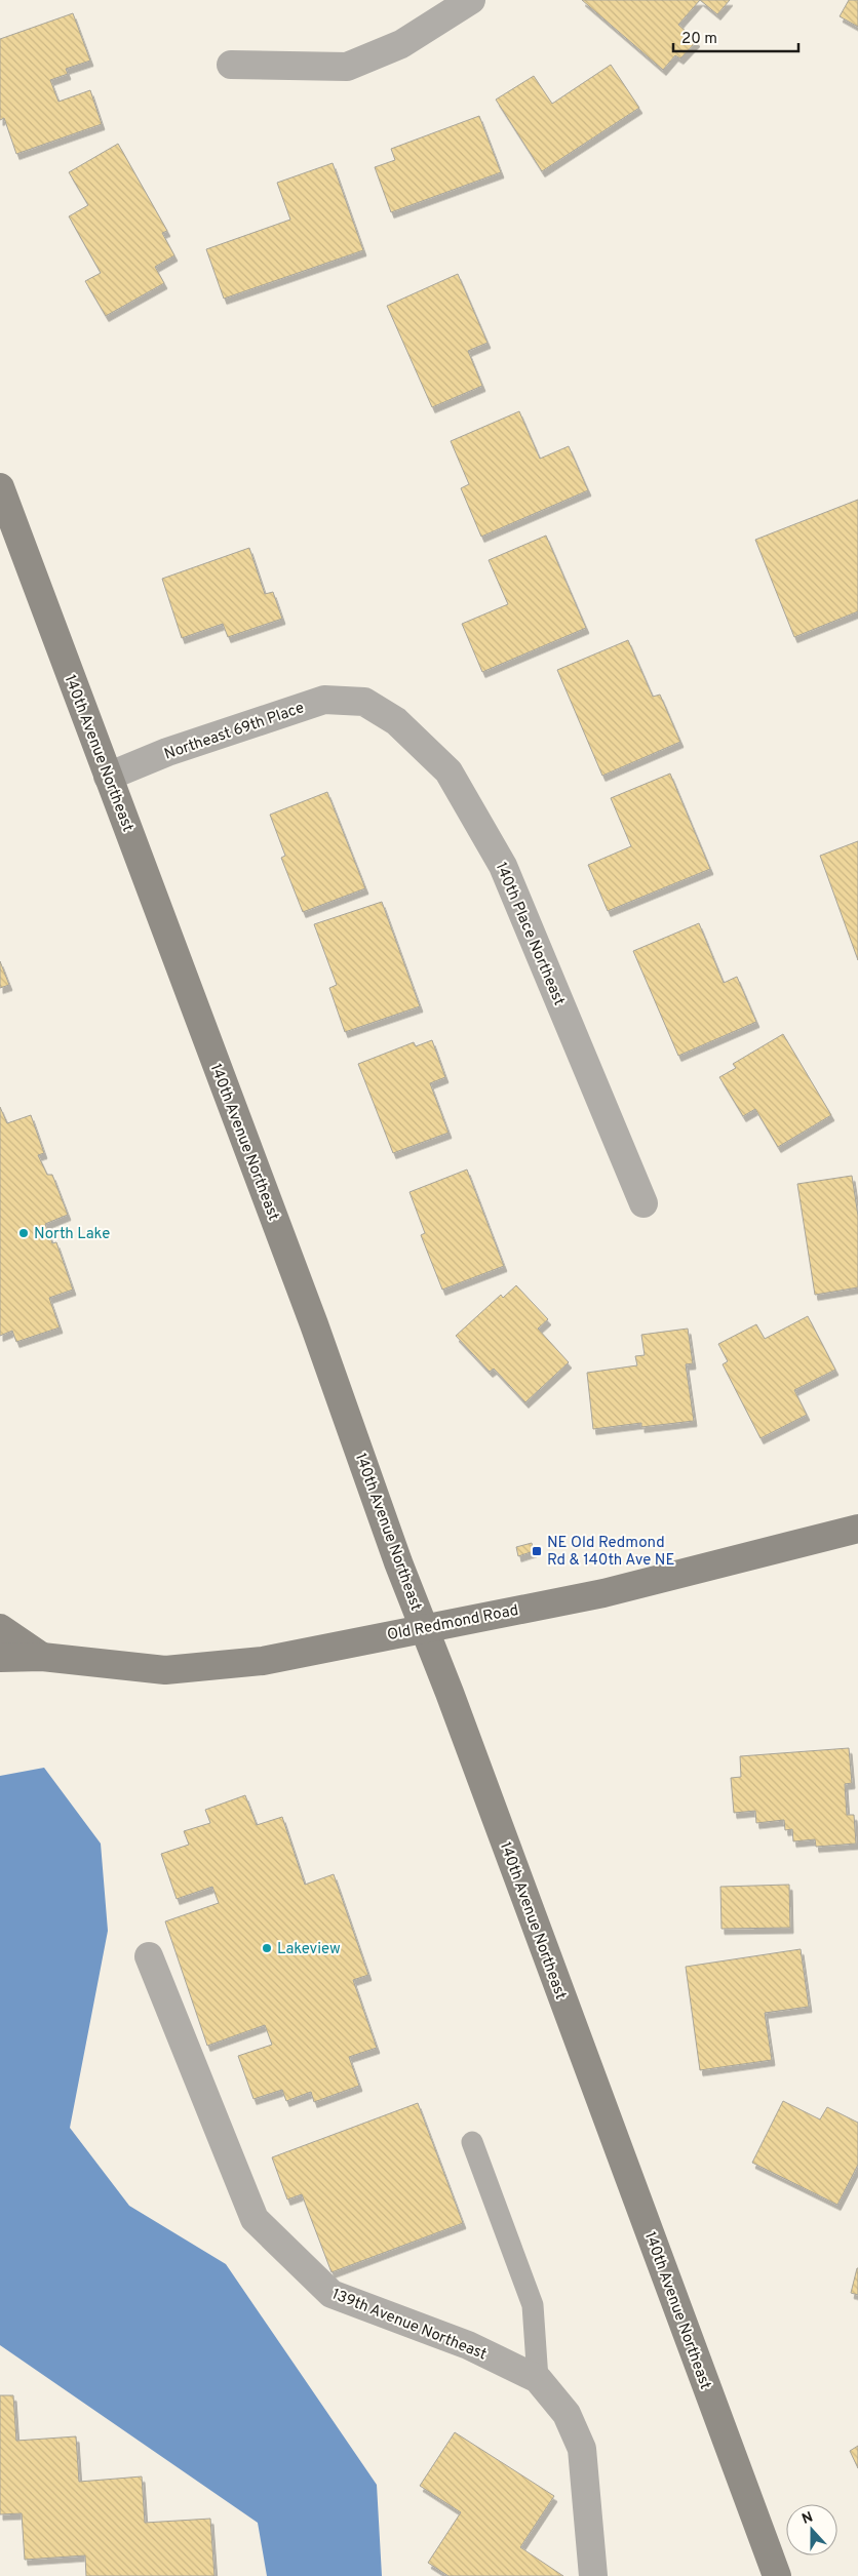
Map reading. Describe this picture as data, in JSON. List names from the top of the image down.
{
  "streets": {
    "main road": ["140th Avenue Northeast", "Old Redmond Road"],
    "street": ["Northeast 69th Place", "140th Place Northeast", "139th Avenue Northeast"]
  },
  "crossings": [
    ["Northeast 69th Place", "140th Avenue Northeast"],
    ["Northeast 69th Place", "140th Place Northeast"],
    ["140th Avenue Northeast", "Old Redmond Road"]
  ],
  "places": {
    "other": ["North Lake", "Lakeview"],
    "transit": ["NE Old Redmond Rd & 140th Ave NE"]
  },
  "scale_bar": "20 m",
  "north": "top"
}
